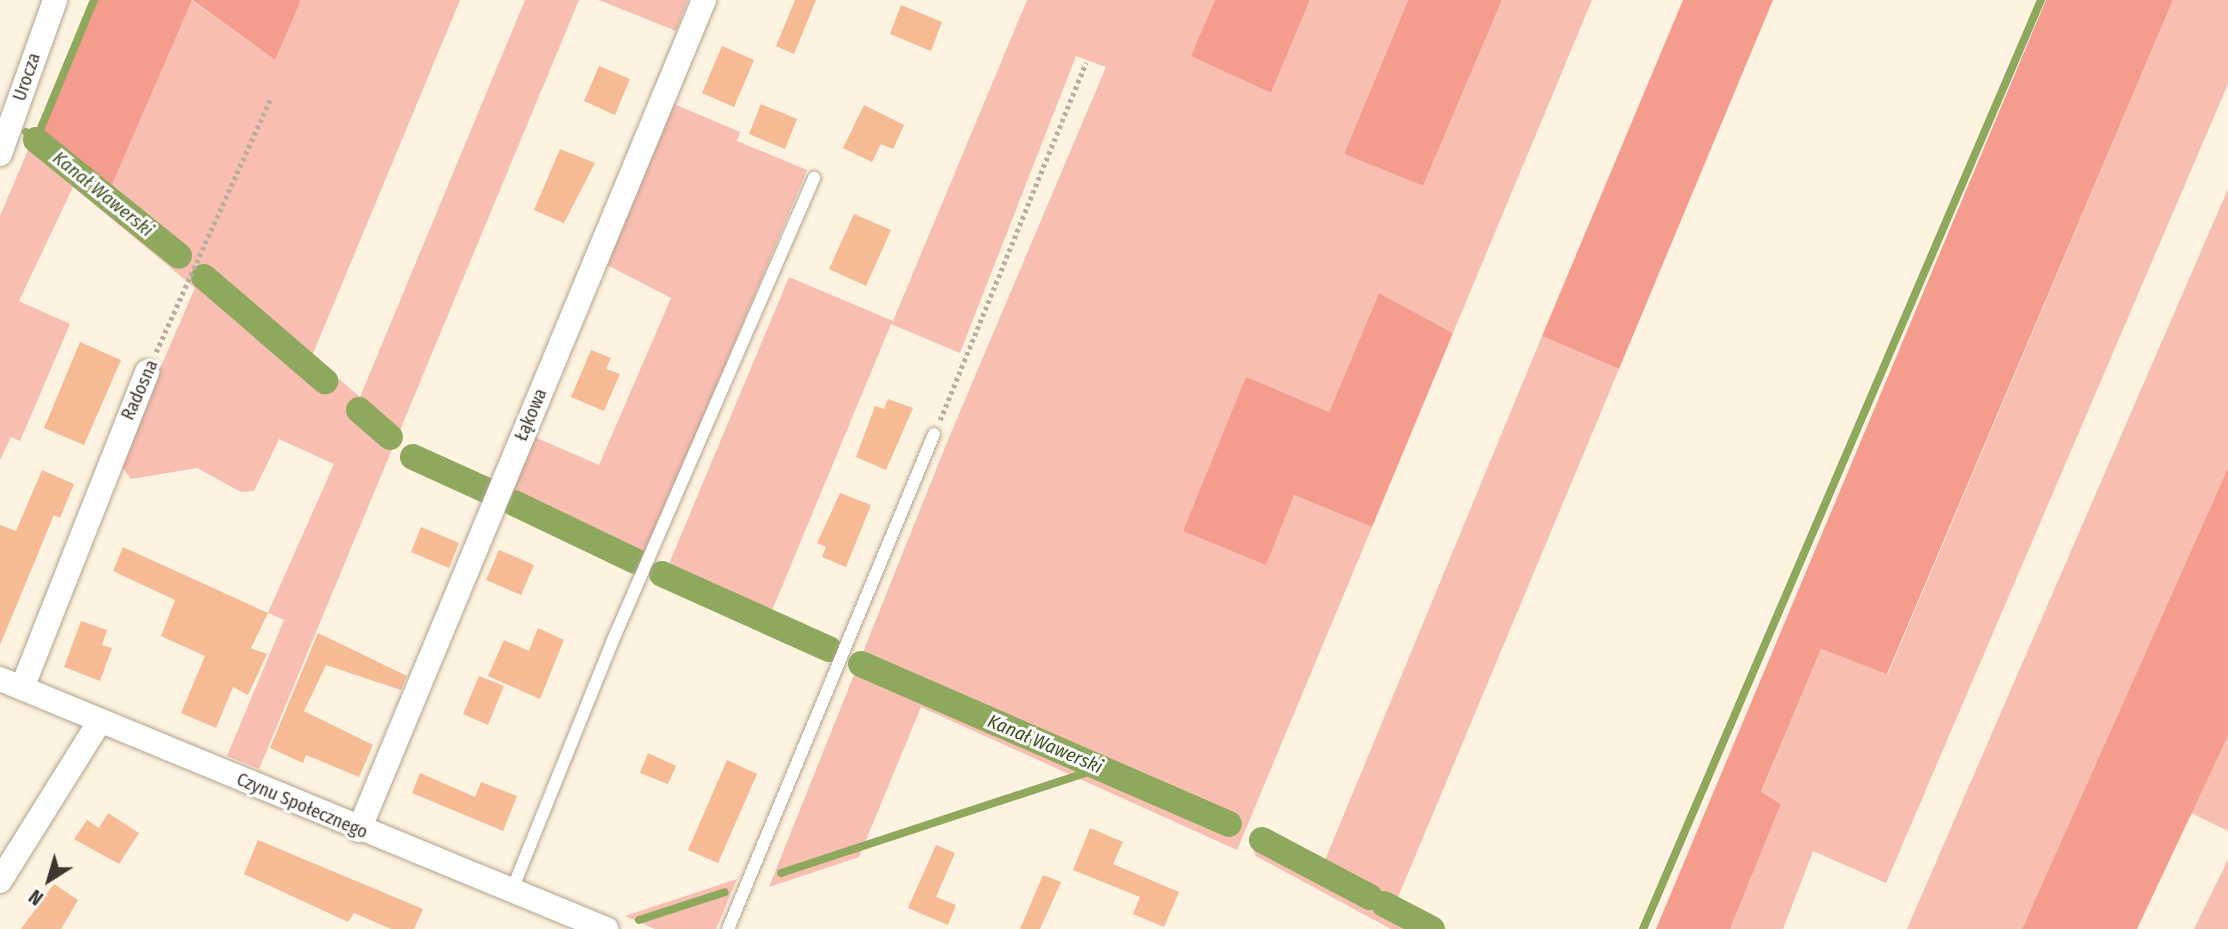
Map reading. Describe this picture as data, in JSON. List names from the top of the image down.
{
  "streets": {
    "street": [
      "Urocza",
      "Radosna",
      "Łąkowa",
      "Czynu Społecznego"
    ]
  },
  "crossings": [
    ["Radosna", "Czynu Społecznego"],
    ["Łąkowa", "Czynu Społecznego"]
  ],
  "water": ["Kanał Wawerski"],
  "north": "bottom left"
}
